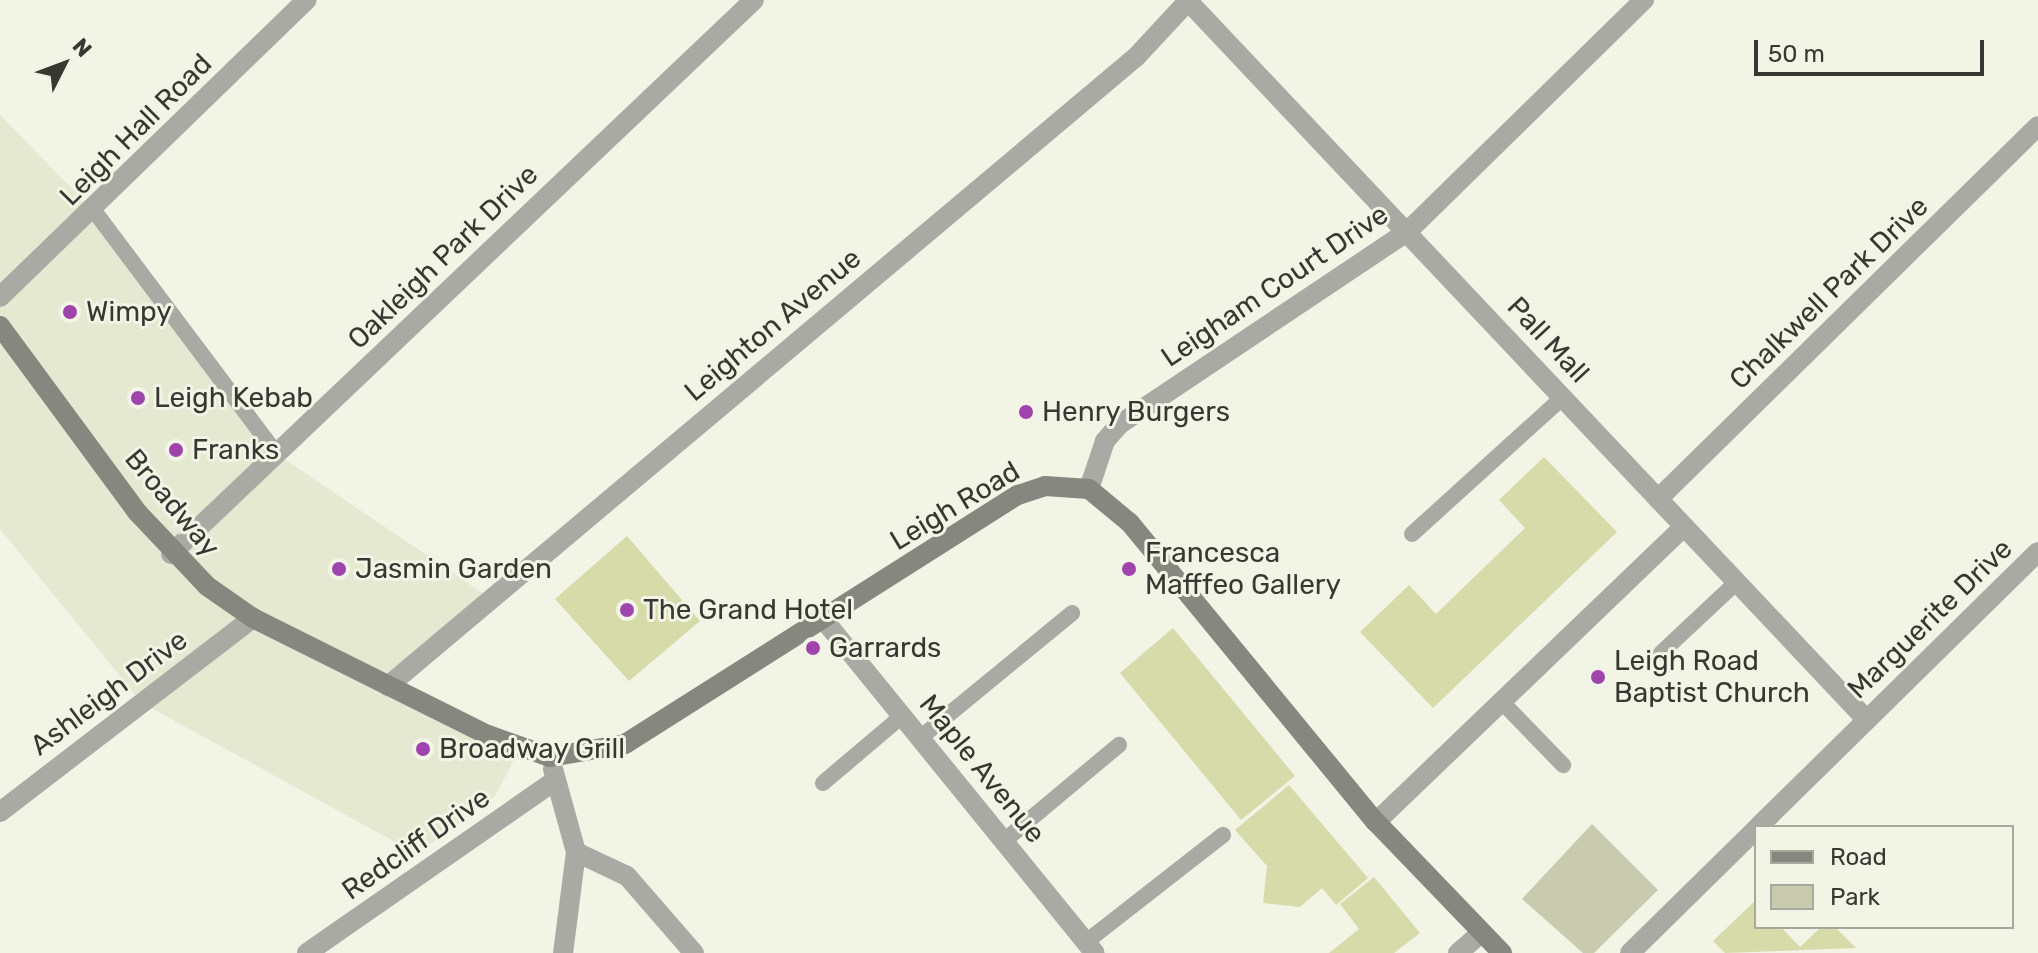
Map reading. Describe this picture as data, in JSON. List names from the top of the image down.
{
  "streets": {
    "street": [
      "Leigh Hall Road",
      "Oakleigh Park Drive",
      "Leigham Court Drive",
      "Chalkwell Park Drive",
      "Leighton Avenue",
      "Pall Mall",
      "Broadway",
      "Leigh Road",
      "Marguerite Drive",
      "Ashleigh Drive",
      "Maple Avenue",
      "Redcliff Drive"
    ]
  },
  "crossings": [
    ["Oakleigh Park Drive", "Broadway"],
    ["Leigham Court Drive", "Pall Mall"],
    ["Leigham Court Drive", "Leigh Road"],
    ["Chalkwell Park Drive", "Pall Mall"],
    ["Leighton Avenue", "Pall Mall"],
    ["Leighton Avenue", "Broadway"],
    ["Pall Mall", "Marguerite Drive"],
    ["Broadway", "Ashleigh Drive"],
    ["Leigh Road", "Maple Avenue"]
  ],
  "places": [
    "Wimpy",
    "Leigh Kebab",
    "Henry Burgers",
    "Franks",
    "Jasmin Garden",
    "Francesca Mafffeo Gallery",
    "The Grand Hotel",
    "Garrards",
    "Leigh Road Baptist Church",
    "Broadway Grill"
  ],
  "legend": ["Road", "Park"],
  "scale_bar": "50 m",
  "north": "top right"
}
